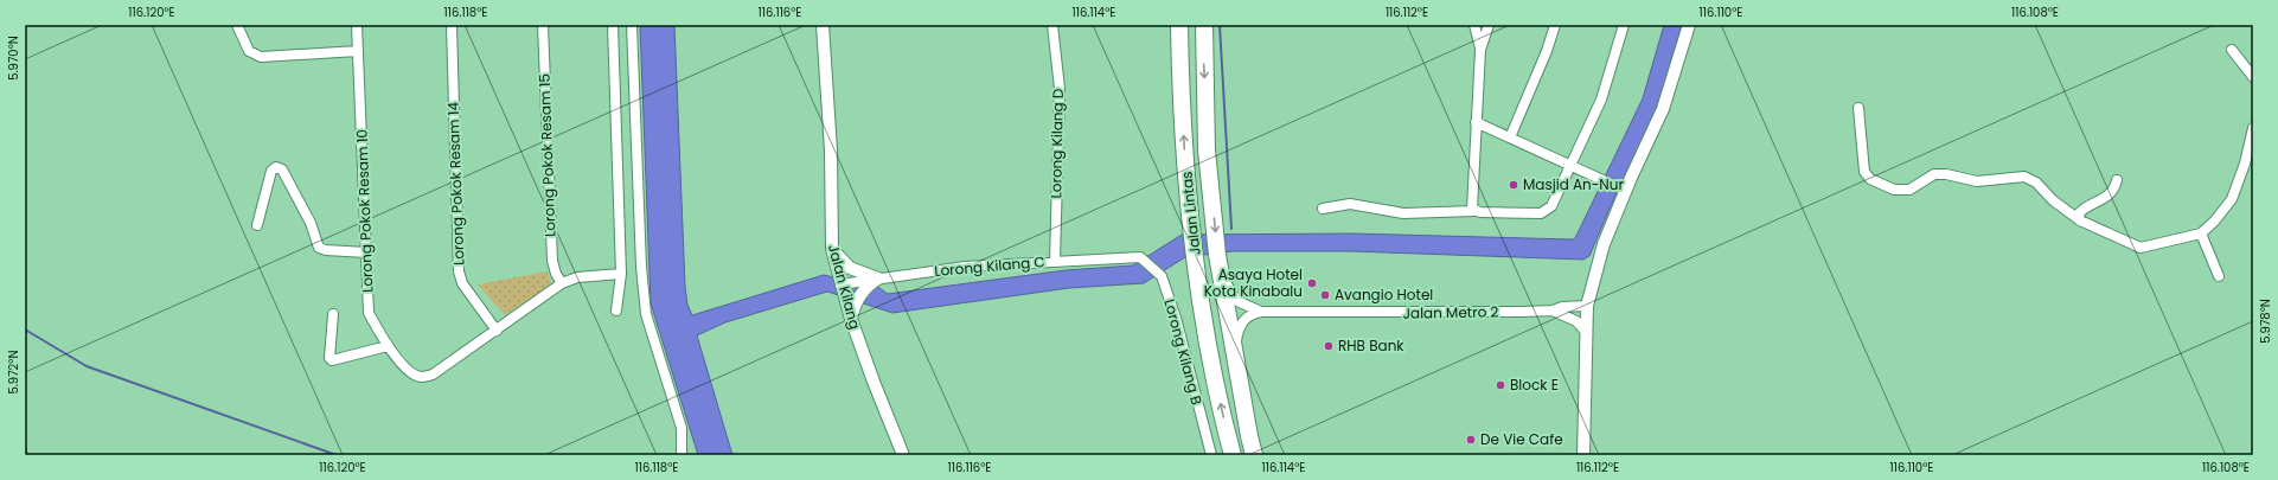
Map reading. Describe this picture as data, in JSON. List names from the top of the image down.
{
  "streets": {
    "highway": ["Jalan Lintas"],
    "street": [
      "Lorong Kilang D",
      "Lorong Pokok Resam 15",
      "Lorong Pokok Resam 14",
      "Lorong Pokok Resam 10",
      "Lorong Kilang C",
      "Jalan Kilang",
      "Jalan Metro 2",
      "Lorong Kilang B"
    ]
  },
  "crossings": [
    ["Lorong Kilang D", "Lorong Kilang C"],
    ["Lorong Pokok Resam 14", "Lorong Pokok Resam 10"],
    ["Jalan Lintas", "Jalan Metro 2"],
    ["Lorong Kilang C", "Jalan Kilang"],
    ["Lorong Kilang C", "Lorong Kilang B"]
  ],
  "places": [
    "Masjid An-Nur",
    "Asaya Hotel Kota Kinabalu",
    "Avangio Hotel",
    "RHB Bank",
    "Block E",
    "De Vie Cafe"
  ],
  "coordinates": [
    "116.120°E",
    "116.118°E",
    "116.116°E",
    "116.114°E",
    "116.112°E",
    "116.110°E",
    "116.108°E",
    "5.970°N",
    "5.978°N",
    "5.972°N"
  ]
}
